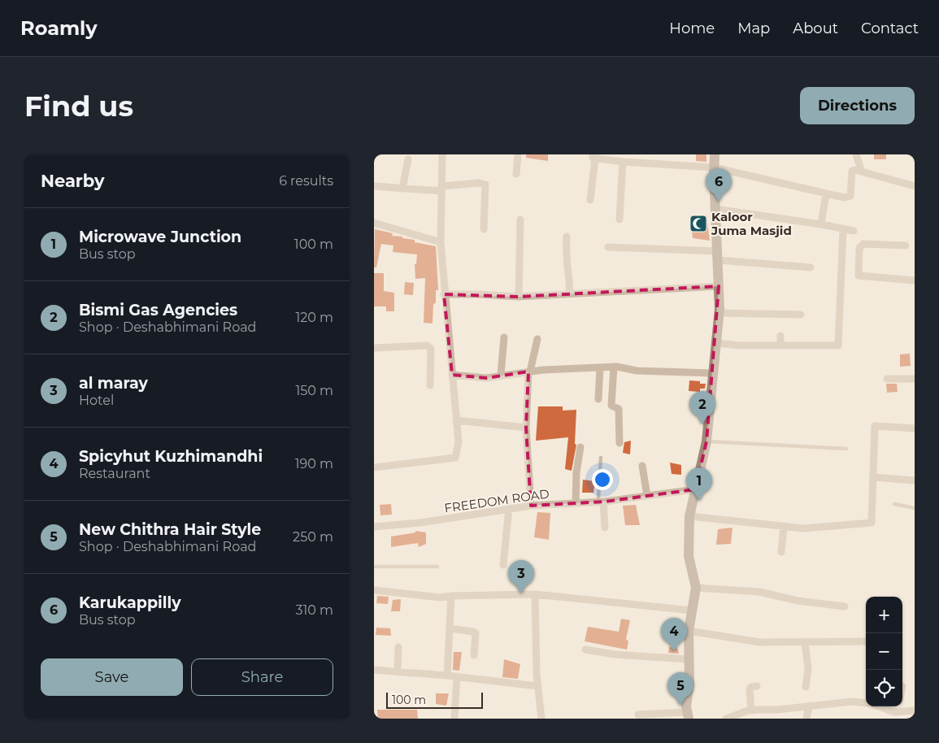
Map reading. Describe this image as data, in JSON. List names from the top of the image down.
{
  "streets": {
    "street": ["FREEDOM ROAD"]
  },
  "places": {
    "mosque": ["Kaloor Juma Masjid"]
  },
  "scale_bar": "100 m",
  "page": {
    "header": "Roamly",
    "nav": [
      "Home",
      "Map",
      "About",
      "Contact"
    ],
    "buttons": [
      "Directions",
      ["Save", "Share"]
    ],
    "title": "Find us",
    "heading": ["Nearby", "6 results"],
    "pins": [
      "6",
      "2",
      "1",
      "3",
      "4",
      "5"
    ],
    "list": [
      {
        "mark": "1",
        "name": "Microwave Junction",
        "note": "Bus stop",
        "value": "100 m"
      },
      {
        "mark": "2",
        "name": "Bismi Gas Agencies",
        "note": "Shop · Deshabhimani Road",
        "value": "120 m"
      },
      {
        "mark": "3",
        "name": "al maray",
        "note": "Hotel",
        "value": "150 m"
      },
      {
        "mark": "4",
        "name": "Spicyhut Kuzhimandhi",
        "note": "Restaurant",
        "value": "190 m"
      },
      {
        "mark": "5",
        "name": "New Chithra Hair Style",
        "note": "Shop · Deshabhimani Road",
        "value": "250 m"
      },
      {
        "mark": "6",
        "name": "Karukappilly",
        "note": "Bus stop",
        "value": "310 m"
      }
    ],
    "map_buttons": ["+", "−"],
    "scale": "100 m"
  }
}
